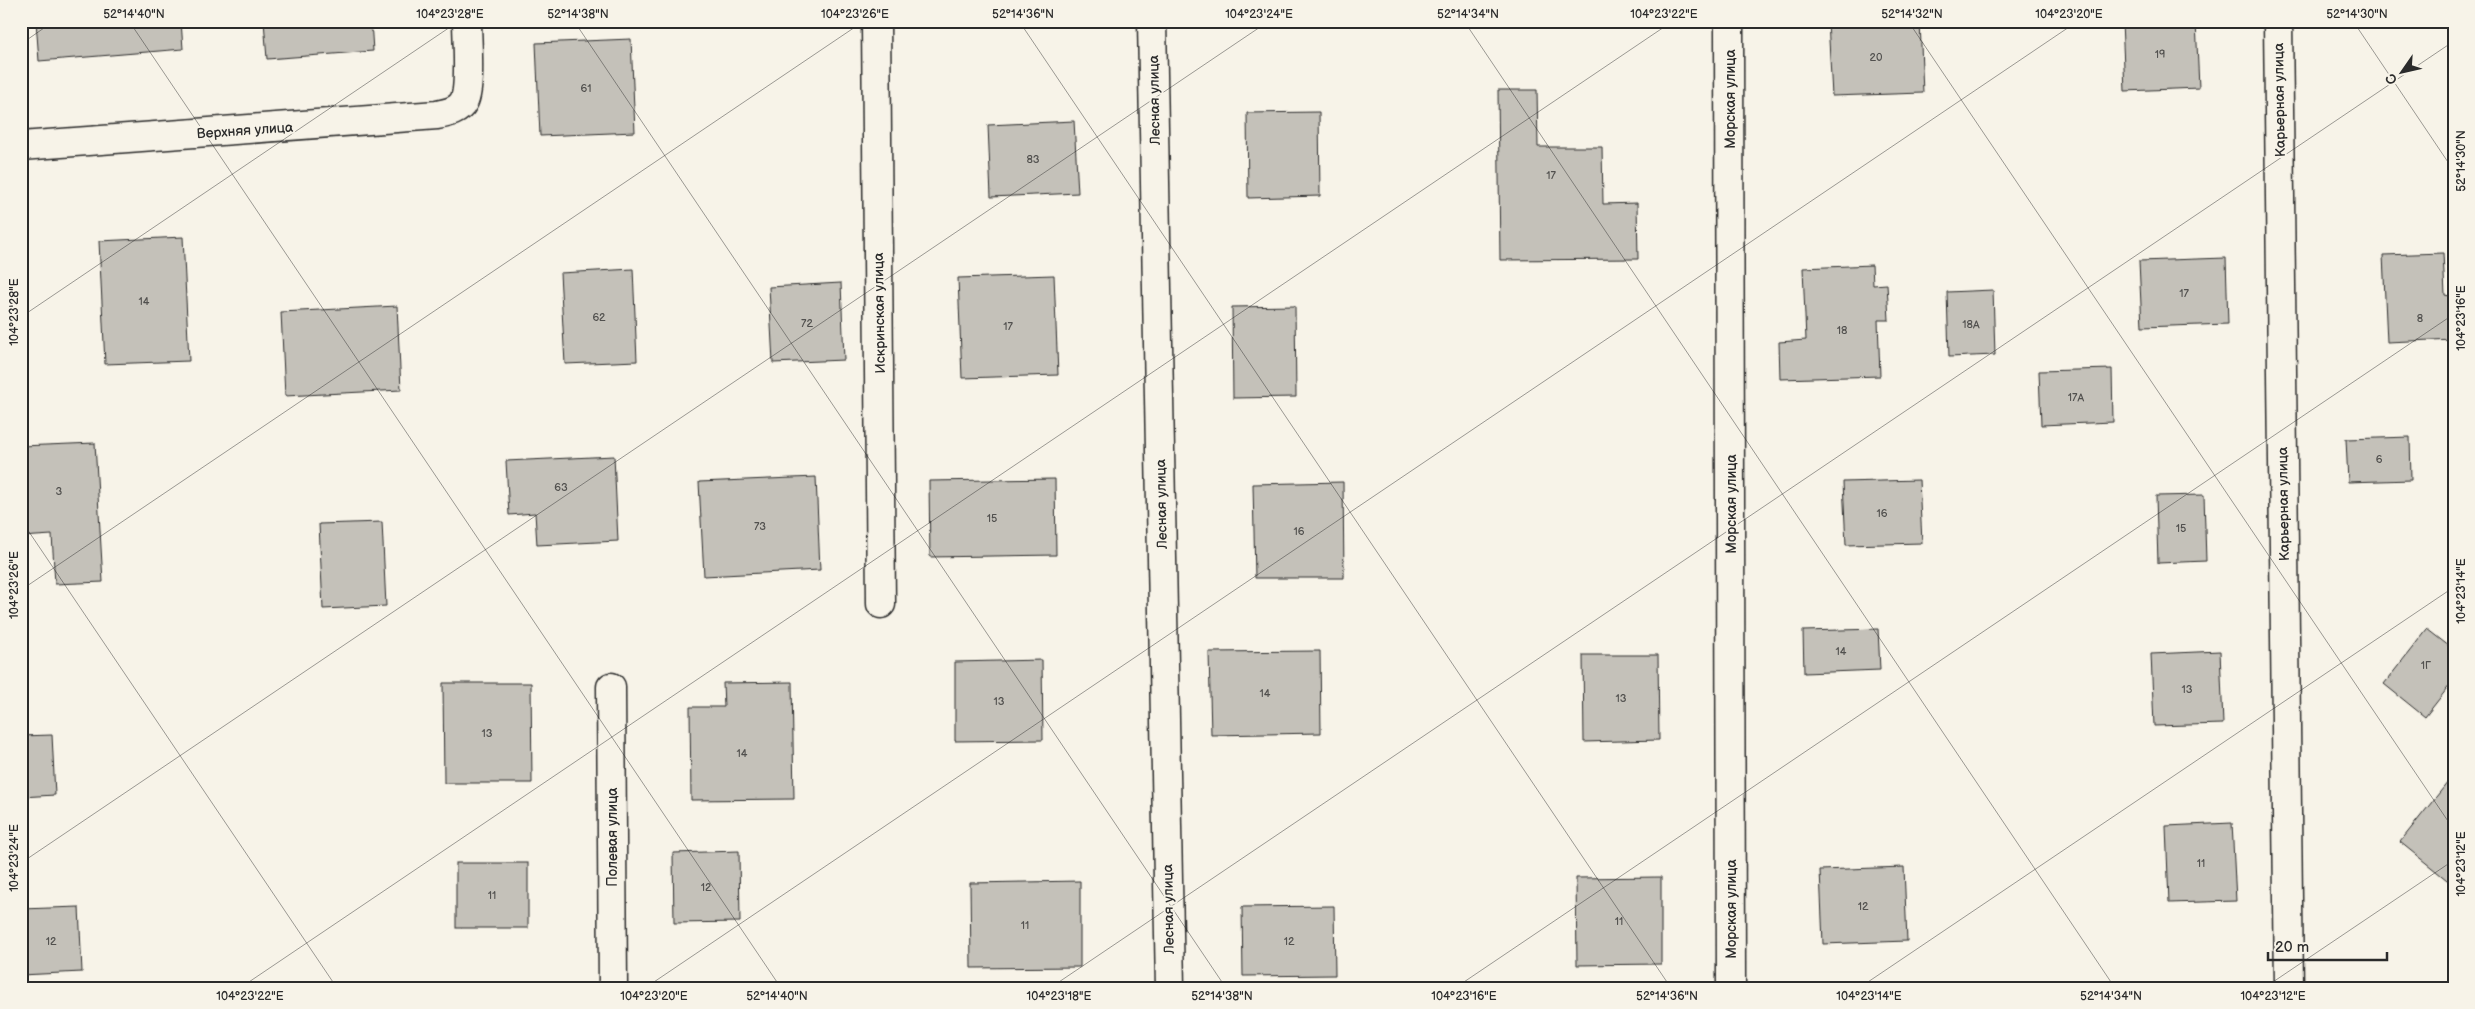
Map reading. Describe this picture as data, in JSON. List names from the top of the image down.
{
  "streets": {
    "street": [
      "Морская улица",
      "Лесная улица",
      "Карьерная улица",
      "Верхняя улица",
      "Искринская улица",
      "Полевая улица"
    ]
  },
  "house_numbers": [
    "19",
    "20",
    "61",
    "83",
    "17",
    "17",
    "14",
    "62",
    "8",
    "72",
    "18А",
    "17",
    "18",
    "17А",
    "6",
    "63",
    "3",
    "16",
    "15",
    "73",
    "15",
    "16",
    "14",
    "1Г",
    "13",
    "14",
    "13",
    "13",
    "13",
    "14",
    "11",
    "12",
    "11",
    "12",
    "11",
    "11",
    "12",
    "12"
  ],
  "scale_bar": "20 m",
  "north": "bottom left",
  "coordinates": [
    "52°14'40\"N",
    "104°23'28\"E",
    "52°14'38\"N",
    "104°23'26\"E",
    "52°14'36\"N",
    "104°23'24\"E",
    "52°14'34\"N",
    "104°23'22\"E",
    "52°14'32\"N",
    "104°23'20\"E",
    "52°14'30\"N",
    "104°23'16\"E",
    "104°23'14\"E",
    "104°23'12\"E",
    "104°23'18\"E"
  ]
}
